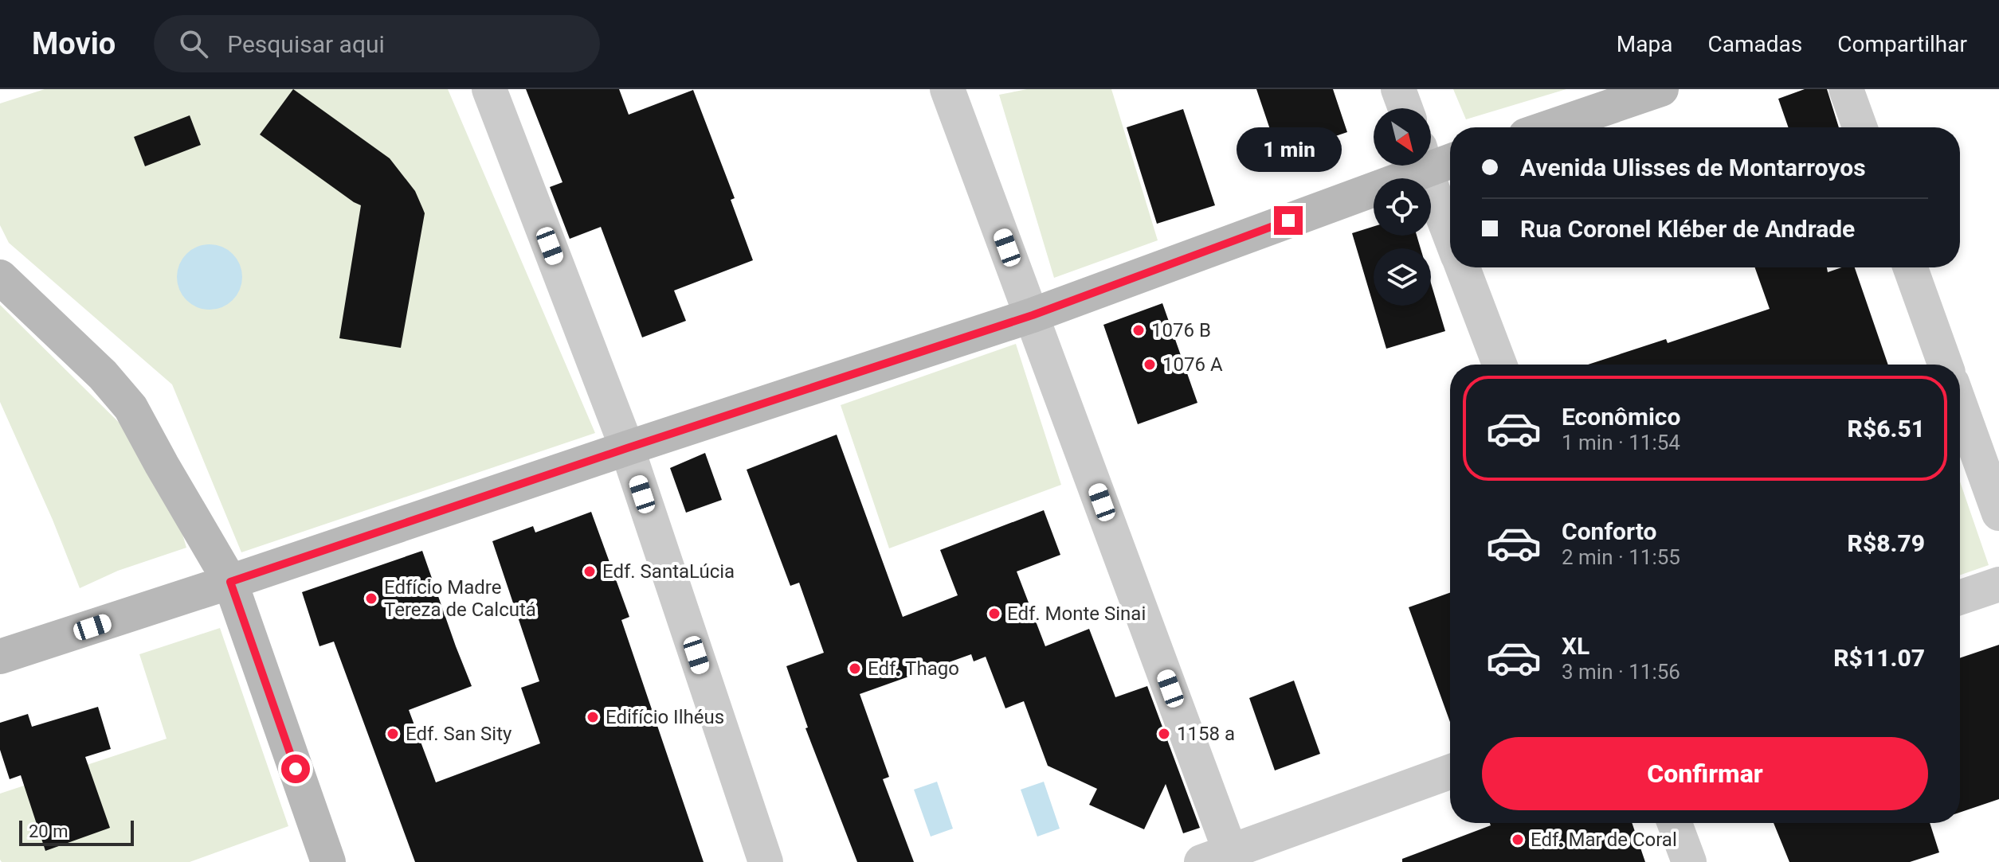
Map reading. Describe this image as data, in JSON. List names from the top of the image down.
{
  "places": [
    "1076 B",
    "1076 A",
    "Edf. SantaLúcia",
    "Edfício Madre Tereza de Calcutá",
    "Edf. Monte Sinai",
    "Edf. Thago",
    "Edifício Ilhéus",
    "Edf. San Sity",
    "1158 a",
    "Edf. Mar de Coral"
  ],
  "scale_bar": "20 m",
  "north": "bottom right",
  "page": {
    "header": "Movio",
    "search": "Pesquisar aqui",
    "nav": ["Mapa", "Camadas", "Compartilhar"],
    "bubble": "1 min",
    "banner": ["Avenida Ulisses de Montarroyos", "Rua Coronel Kléber de Andrade"],
    "list": [
      {
        "name": "Econômico",
        "note": "1 min · 11:54",
        "value": "R$6.51"
      },
      {
        "name": "Conforto",
        "note": "2 min · 11:55",
        "value": "R$8.79"
      },
      {
        "name": "XL",
        "note": "3 min · 11:56",
        "value": "R$11.07"
      }
    ],
    "buttons": "Confirmar",
    "scale": "20 m"
  }
}
